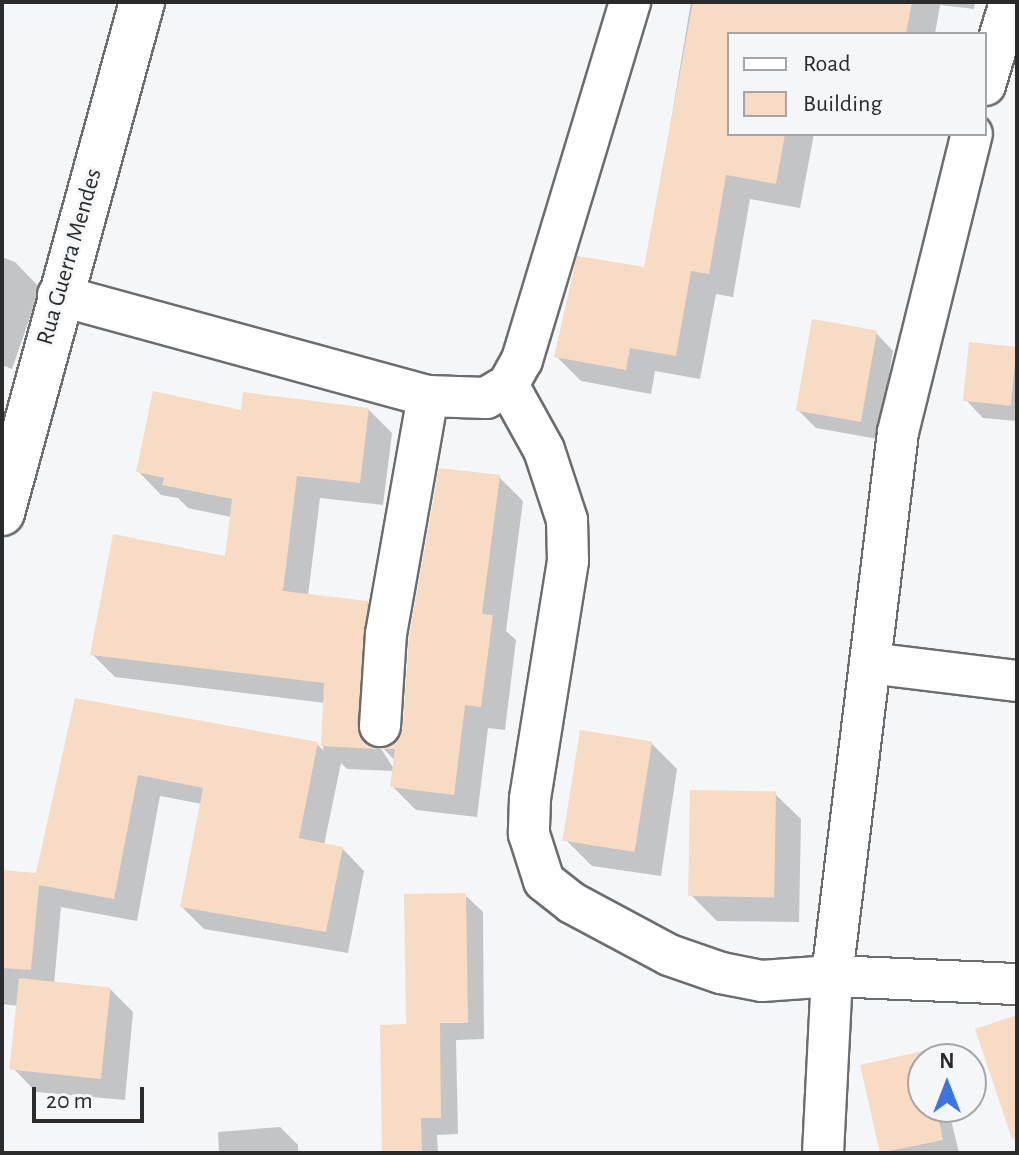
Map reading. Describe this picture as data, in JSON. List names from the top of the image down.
{
  "streets": {
    "street": ["Rua Guerra Mendes"]
  },
  "legend": ["Road", "Building"],
  "scale_bar": "20 m",
  "north": "top"
}
